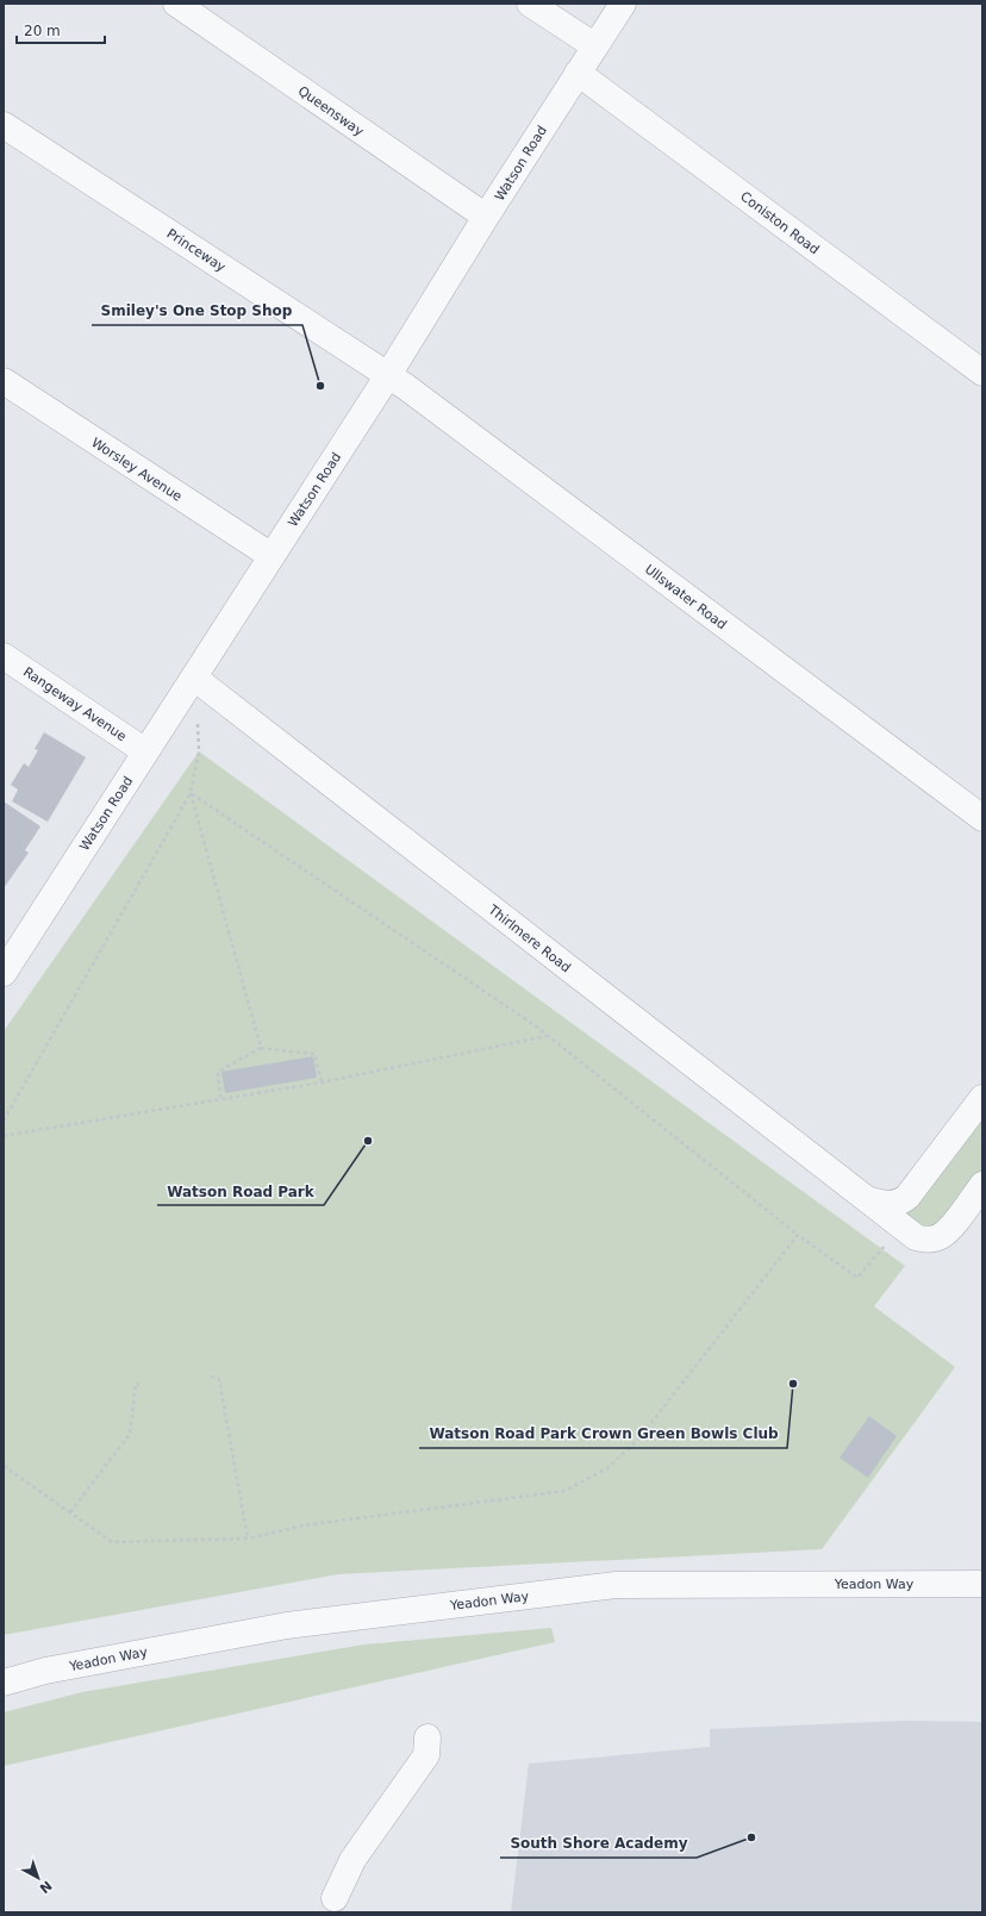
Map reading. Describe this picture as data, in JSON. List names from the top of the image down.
{
  "streets": {
    "street": [
      "Queensway",
      "Watson Road",
      "Coniston Road",
      "Princeway",
      "Worsley Avenue",
      "Ullswater Road",
      "Rangeway Avenue",
      "Thirlmere Road",
      "Yeadon Way"
    ]
  },
  "crossings": [
    ["Queensway", "Watson Road"],
    ["Watson Road", "Coniston Road"],
    ["Watson Road", "Princeway"],
    ["Watson Road", "Worsley Avenue"],
    ["Watson Road", "Ullswater Road"],
    ["Watson Road", "Rangeway Avenue"],
    ["Watson Road", "Thirlmere Road"],
    ["Princeway", "Ullswater Road"]
  ],
  "places": [
    "Smiley's One Stop Shop",
    "Watson Road Park",
    "Watson Road Park Crown Green Bowls Club",
    "South Shore Academy"
  ],
  "scale_bar": "20 m",
  "north": "bottom right"
}
